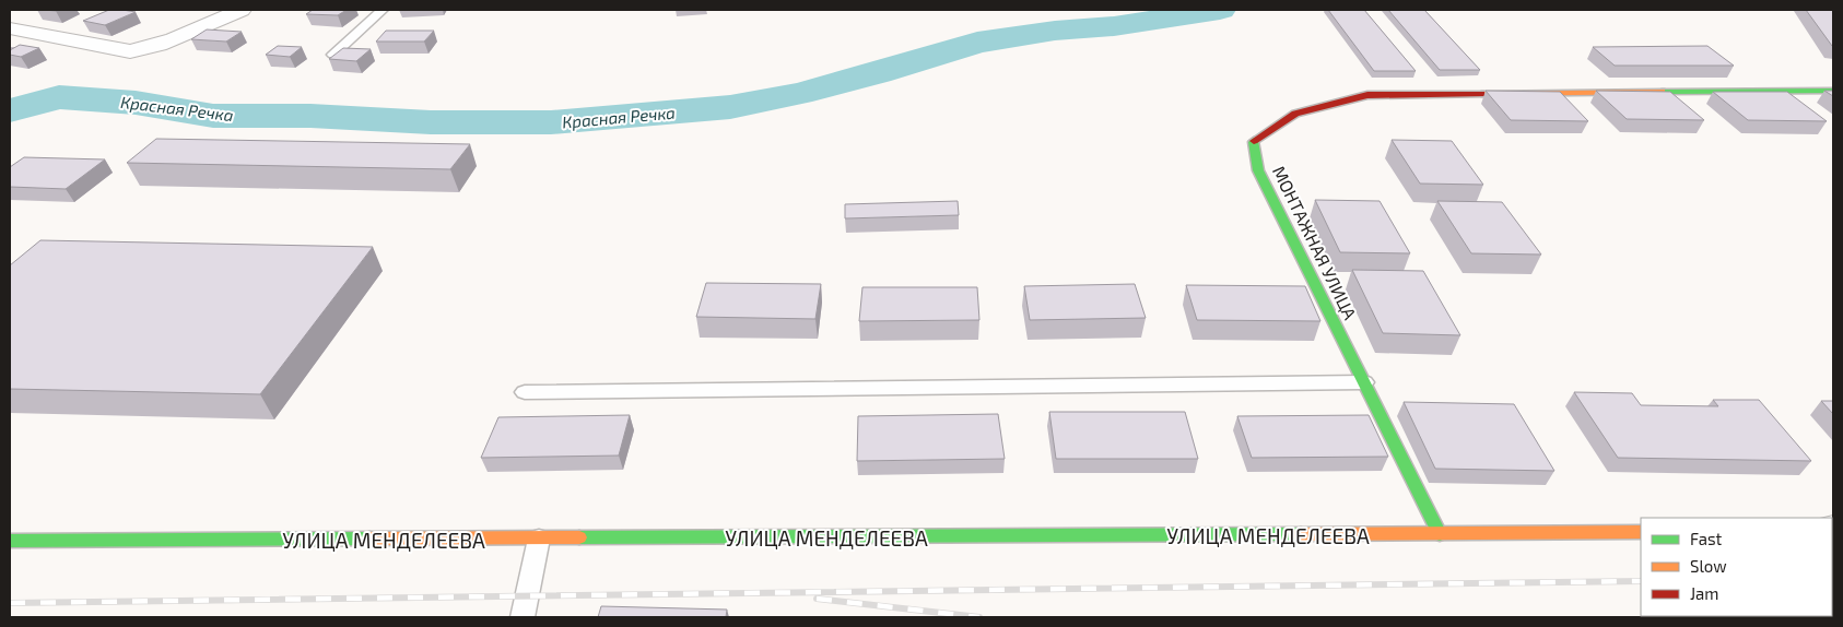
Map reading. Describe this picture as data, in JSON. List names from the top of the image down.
{
  "streets": {
    "street": ["МОНТАЖНАЯ УЛИЦА", "УЛИЦА МЕНДЕЛЕЕВА"]
  },
  "crossings": [
    ["МОНТАЖНАЯ УЛИЦА", "УЛИЦА МЕНДЕЛЕЕВА"]
  ],
  "water": ["Красная Речка"],
  "legend": ["Fast", "Slow", "Jam"]
}
